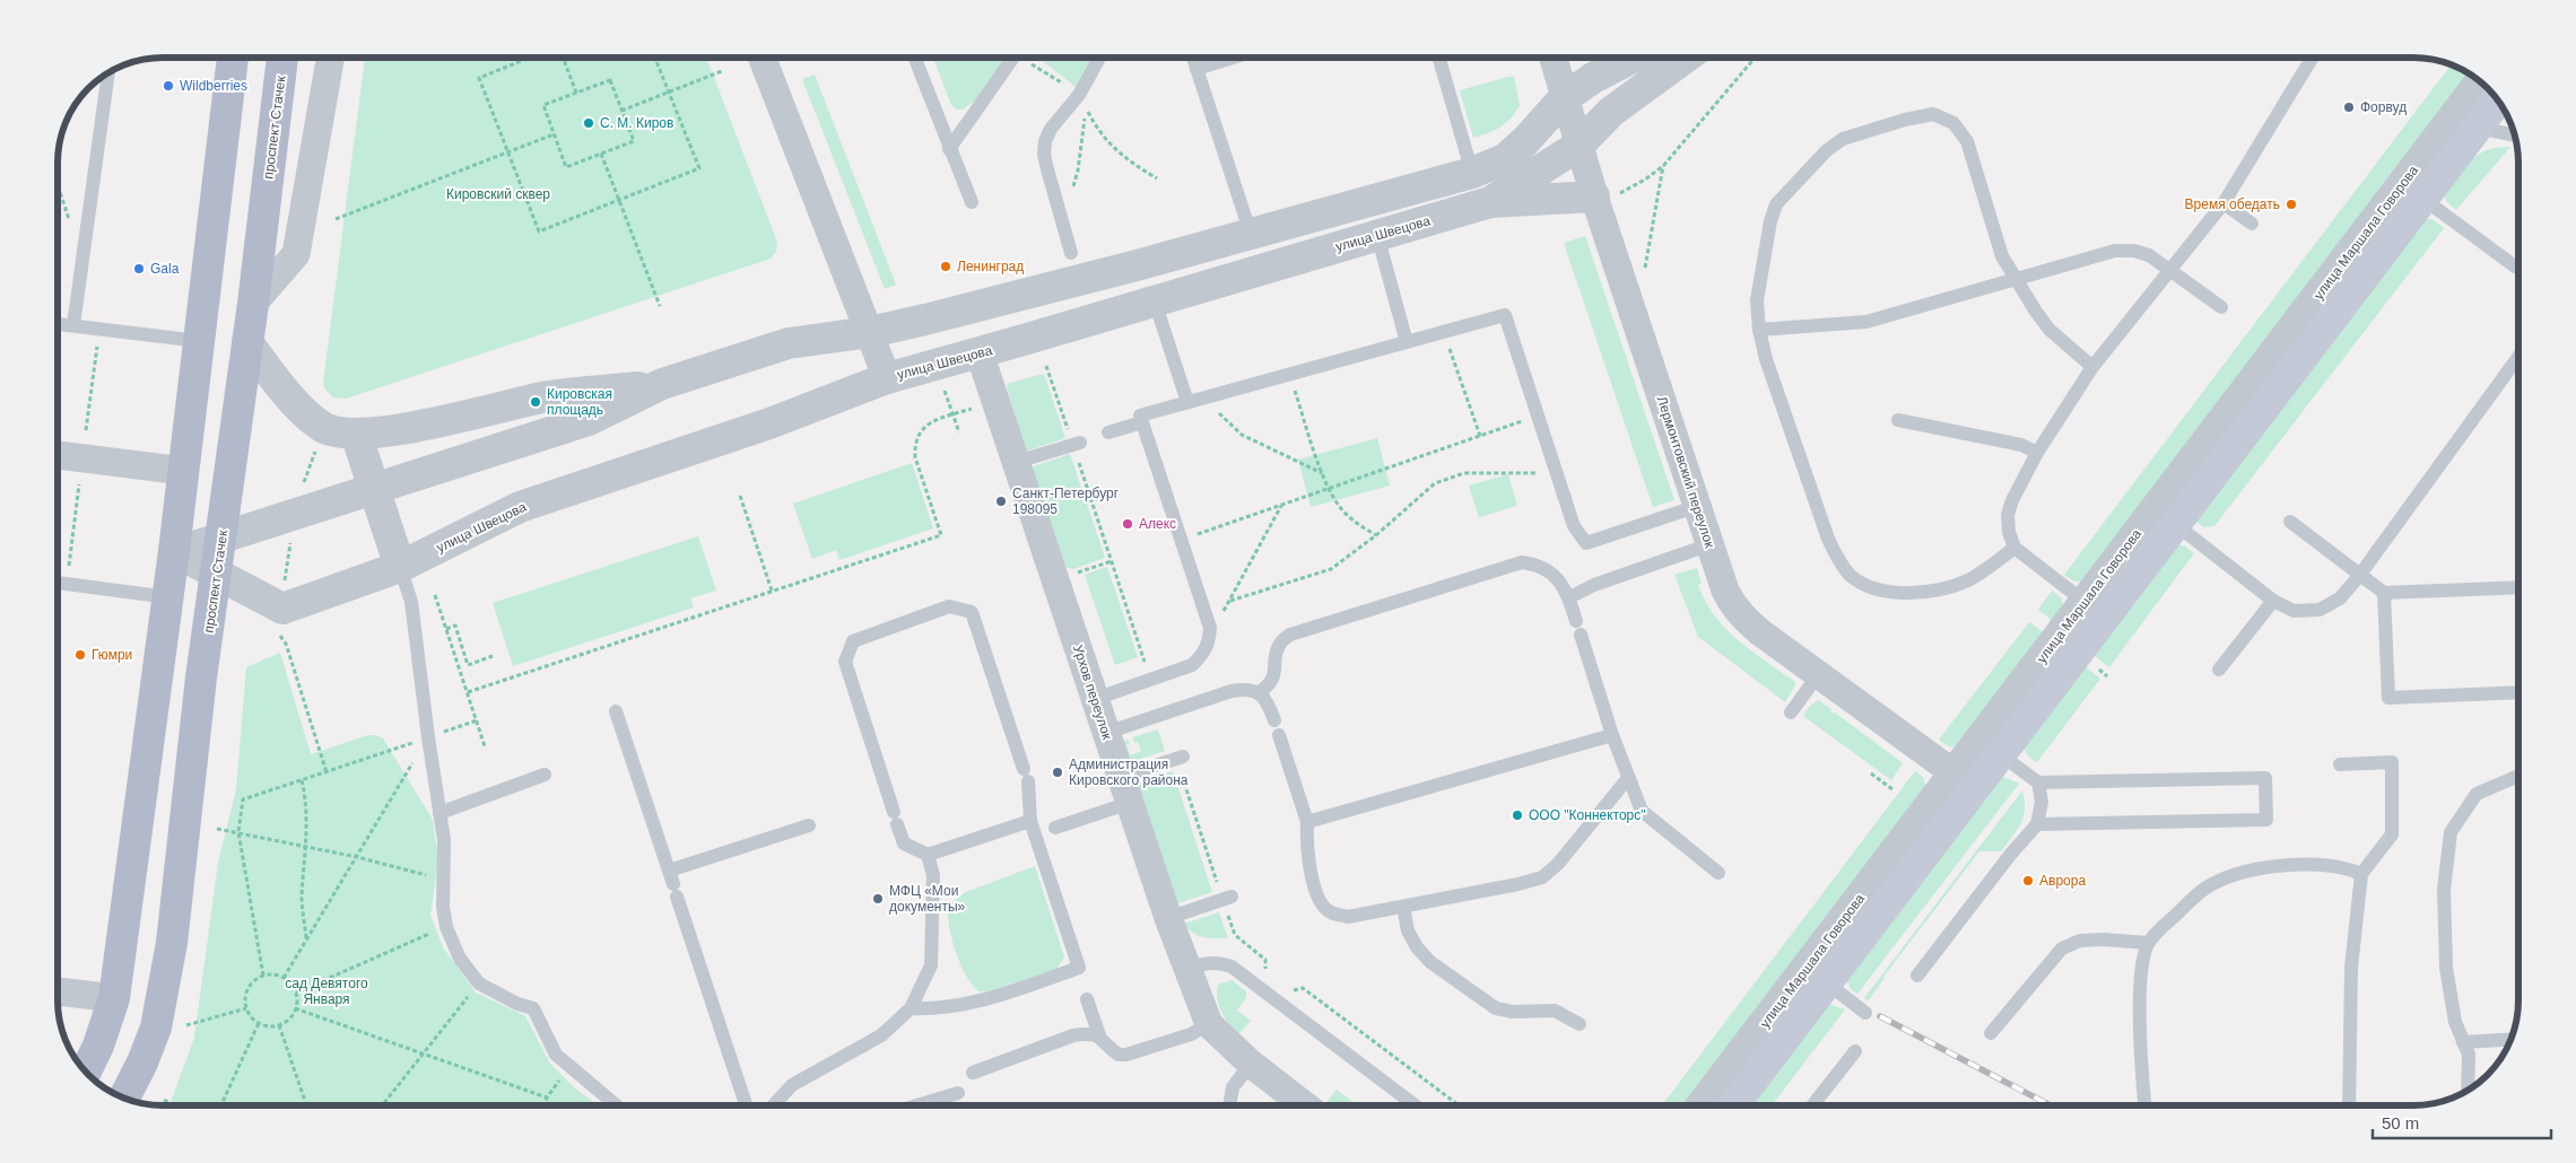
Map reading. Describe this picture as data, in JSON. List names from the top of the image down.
{
  "streets": {
    "main road": ["проспект Стачек", "улица Маршала Говорова"],
    "street": ["улица Швецова", "Лермонтовский переулок", "Урхов переулок"]
  },
  "crossings": [
    ["проспект Стачек", "улица Швецова"],
    ["улица Маршала Говорова", "Лермонтовский переулок"],
    ["улица Швецова", "Лермонтовский переулок"],
    ["улица Швецова", "Урхов переулок"]
  ],
  "parks": ["Кировский сквер", "сад Девятого Января"],
  "places": [
    "Wildberries",
    "Форвуд",
    "С. М. Киров",
    "Время обедать",
    "Ленинград",
    "Gala",
    "Кировская площадь",
    "Санкт-Петербург 198095",
    "Алекс",
    "Гюмри",
    "Администрация Кировского района",
    "ООО \"Коннекторс\"",
    "Аврора",
    "МФЦ «Мои документы»"
  ],
  "scale_bar": "50 m"
}
